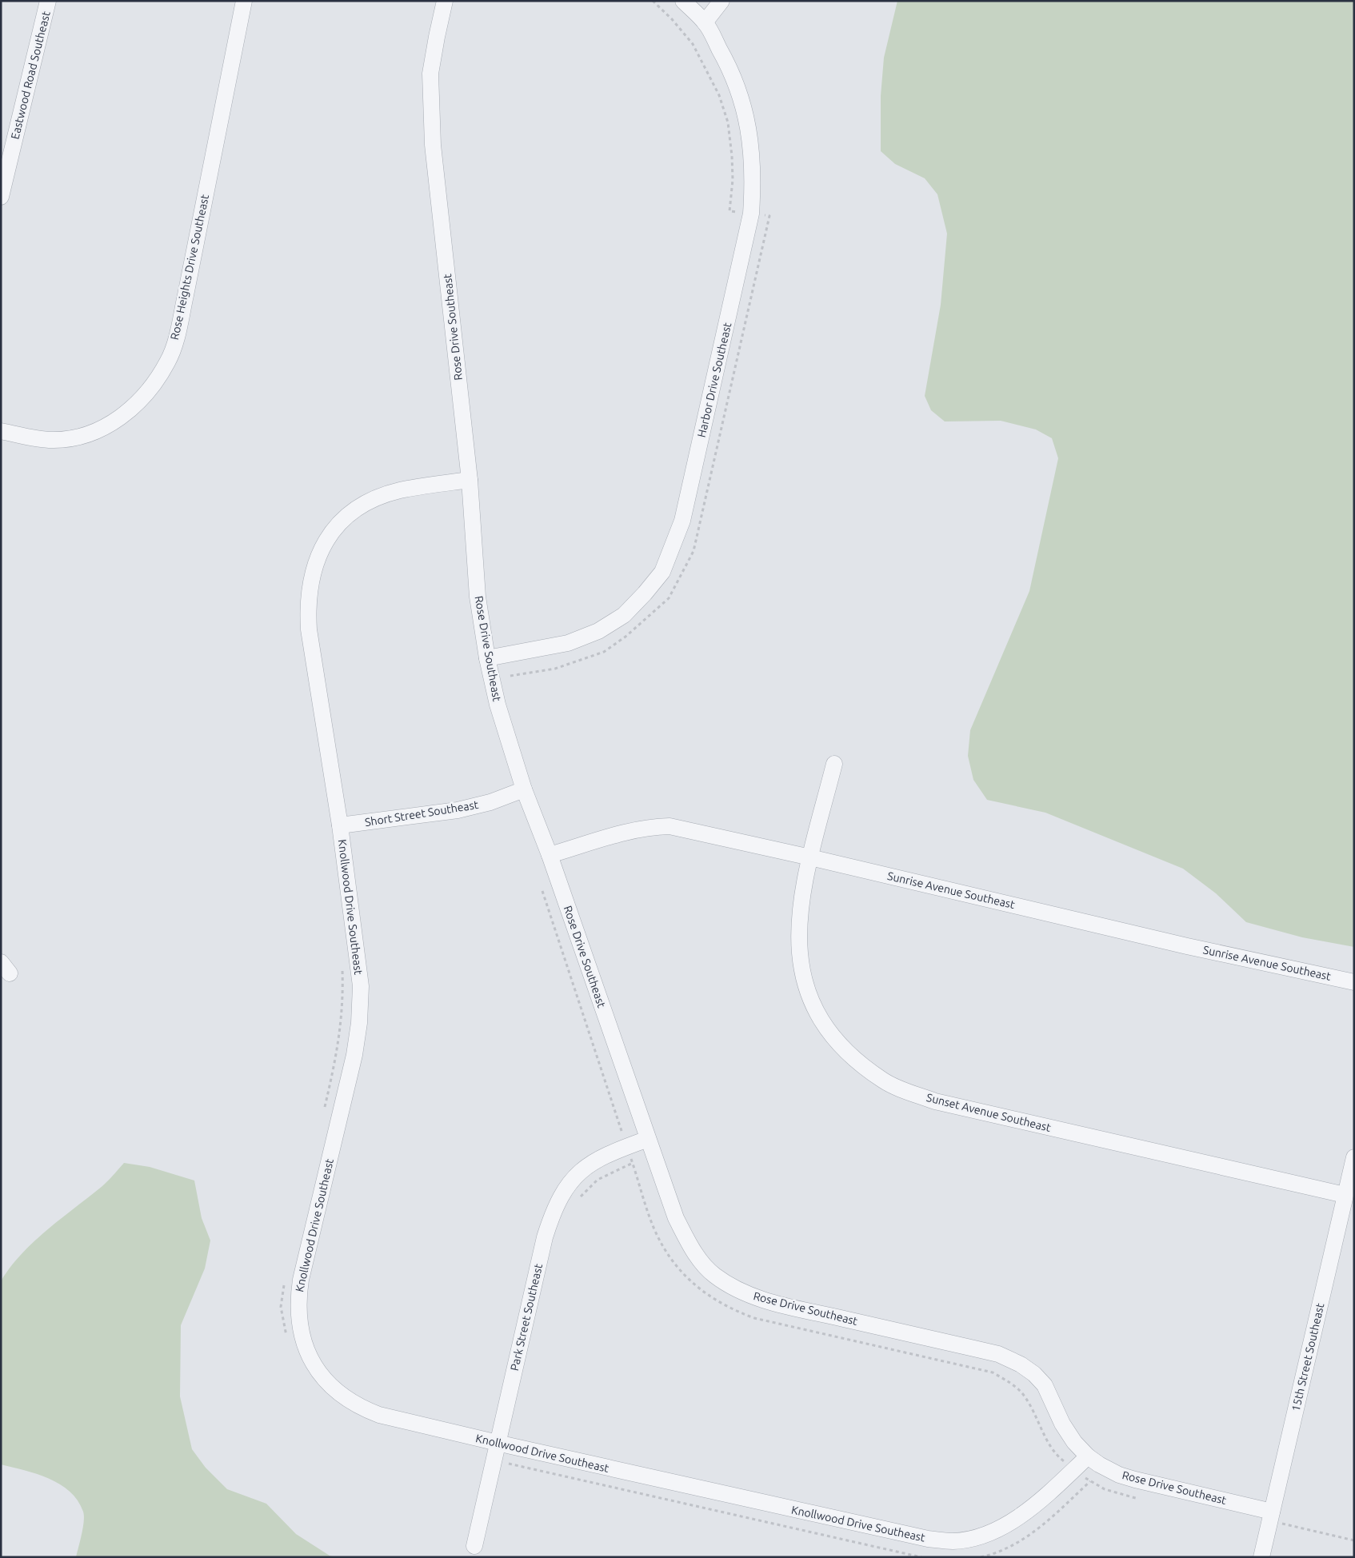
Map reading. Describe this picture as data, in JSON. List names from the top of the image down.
{
  "streets": {
    "street": [
      "Eastwood Road Southeast",
      "Rose Heights Drive Southeast",
      "Rose Drive Southeast",
      "Harbor Drive Southeast",
      "Short Street Southeast",
      "Sunrise Avenue Southeast",
      "Knollwood Drive Southeast",
      "Sunset Avenue Southeast",
      "Park Street Southeast",
      "15th Street Southeast"
    ]
  },
  "crossings": [
    ["Rose Drive Southeast", "Harbor Drive Southeast"],
    ["Rose Drive Southeast", "Short Street Southeast"],
    ["Rose Drive Southeast", "Sunrise Avenue Southeast"],
    ["Rose Drive Southeast", "Knollwood Drive Southeast"],
    ["Rose Drive Southeast", "Park Street Southeast"],
    ["Rose Drive Southeast", "15th Street Southeast"],
    ["Short Street Southeast", "Knollwood Drive Southeast"],
    ["Sunrise Avenue Southeast", "Sunset Avenue Southeast"],
    ["Knollwood Drive Southeast", "Park Street Southeast"],
    ["Sunset Avenue Southeast", "15th Street Southeast"]
  ]
}
